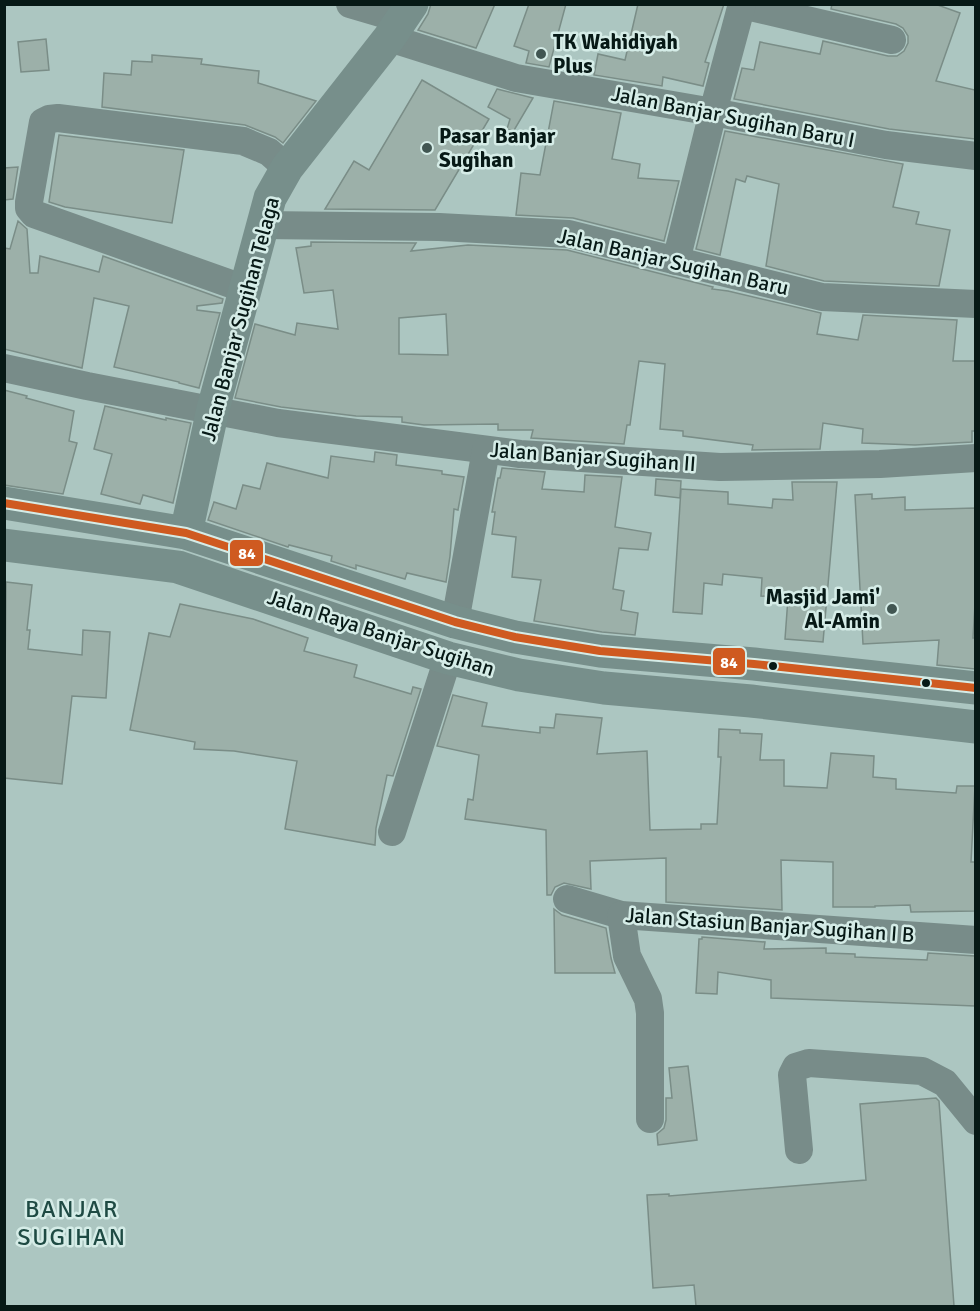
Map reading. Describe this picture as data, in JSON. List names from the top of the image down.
{
  "streets": {
    "main road": ["Jalan Banjar Sugihan Telaga", "Jalan Raya Banjar Sugihan"],
    "street": [
      "Jalan Banjar Sugihan Baru I",
      "Jalan Banjar Sugihan Baru",
      "Jalan Banjar Sugihan II",
      "Jalan Stasiun Banjar Sugihan I B"
    ]
  },
  "crossings": [
    ["Jalan Banjar Sugihan Baru I", "Jalan Banjar Sugihan Telaga"],
    ["Jalan Banjar Sugihan Baru", "Jalan Banjar Sugihan Telaga"],
    ["Jalan Banjar Sugihan Telaga", "Jalan Banjar Sugihan II"],
    ["Jalan Banjar Sugihan Telaga", "Jalan Raya Banjar Sugihan"]
  ],
  "districts": ["BANJAR SUGIHAN"],
  "places": ["TK Wahidiyah Plus", "Pasar Banjar Sugihan", "Masjid Jami' Al-Amin"],
  "lines": ["transit line 84"]
}
